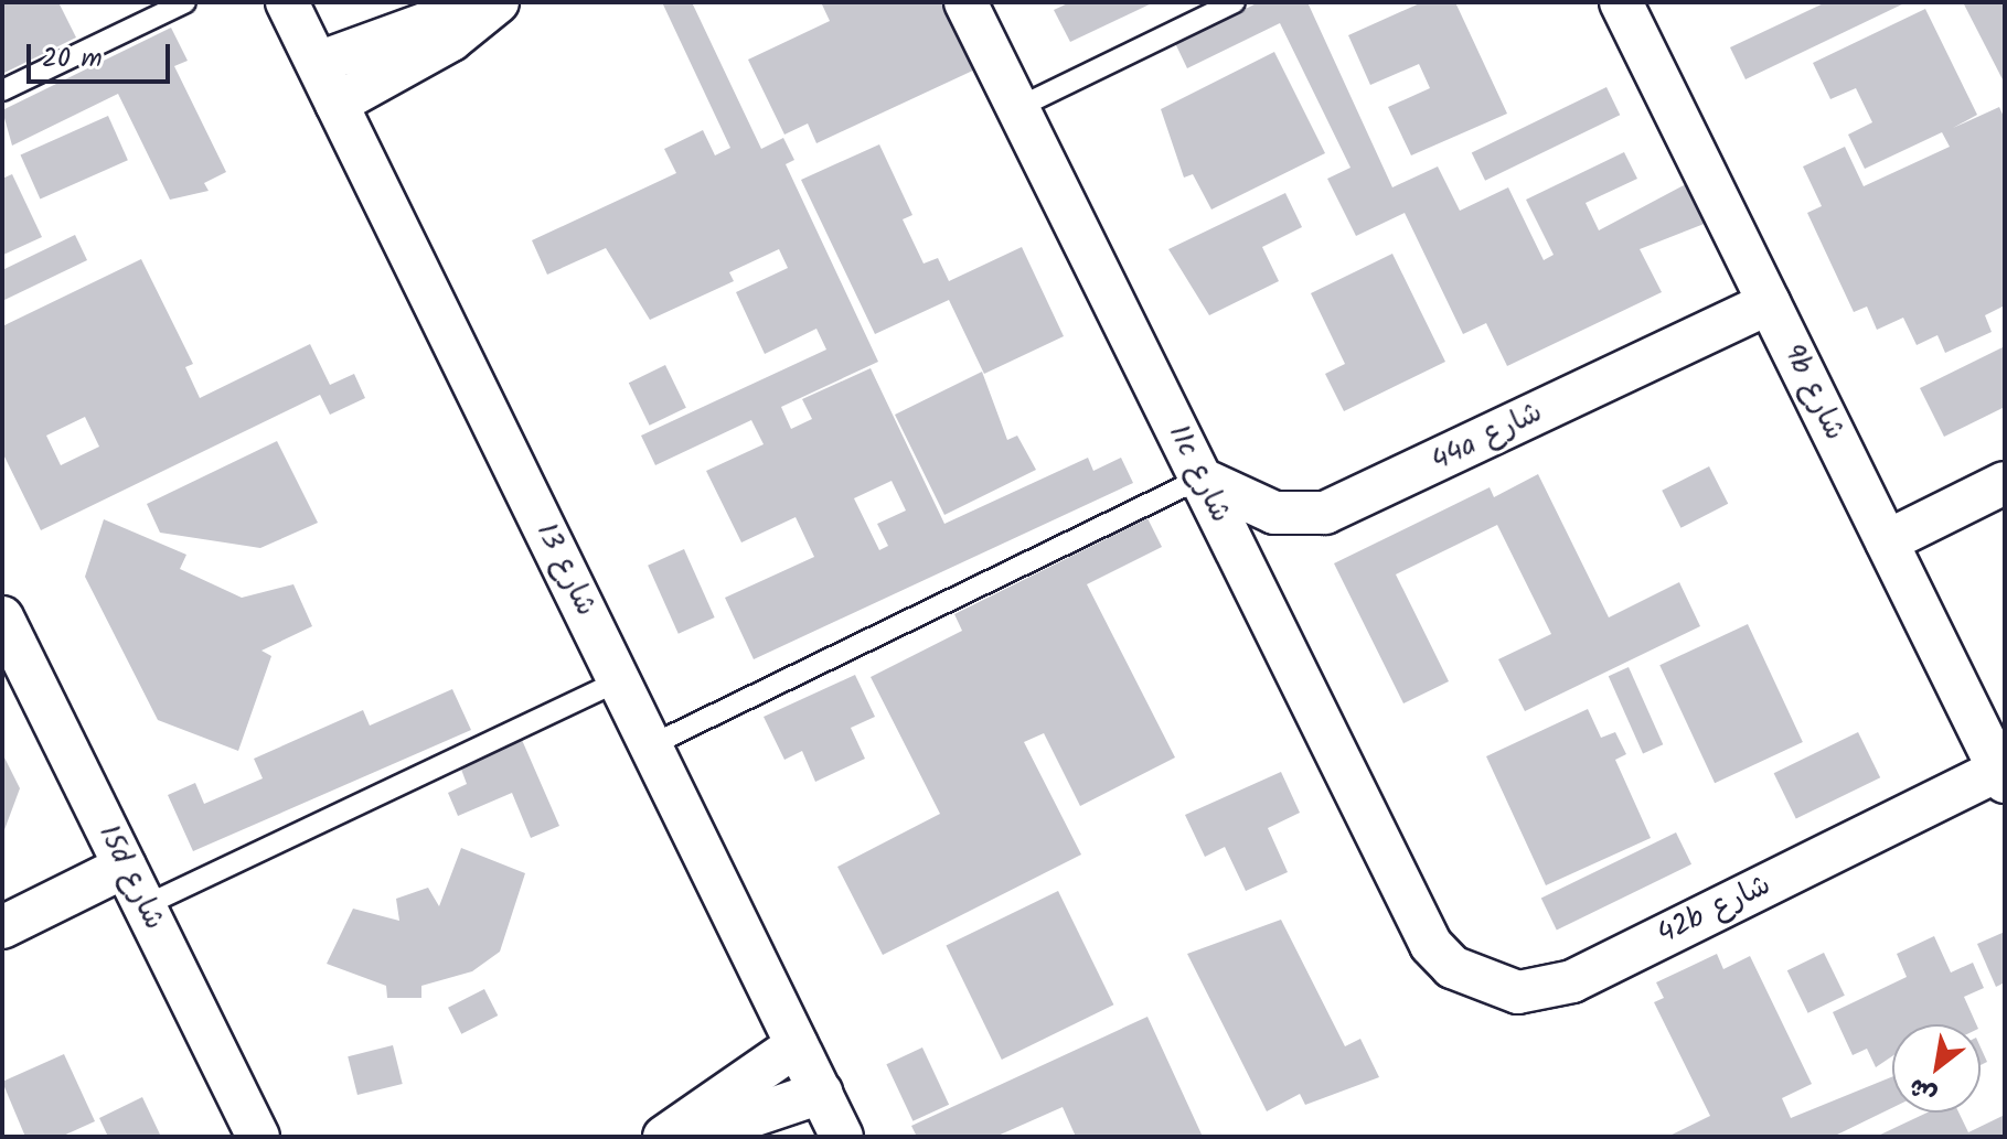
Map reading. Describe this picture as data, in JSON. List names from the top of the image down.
{
  "streets": {
    "street": [
      "9b شارع",
      "44a شارع",
      "11c شارع",
      "شارع 13",
      "15d شارع",
      "42b شارع"
    ]
  },
  "crossings": [
    ["9b شارع", "44a شارع"],
    ["9b شارع", "42b شارع"],
    ["44a شارع", "11c شارع"],
    ["11c شارع", "42b شارع"]
  ],
  "scale_bar": "20 m",
  "north": "bottom left"
}
